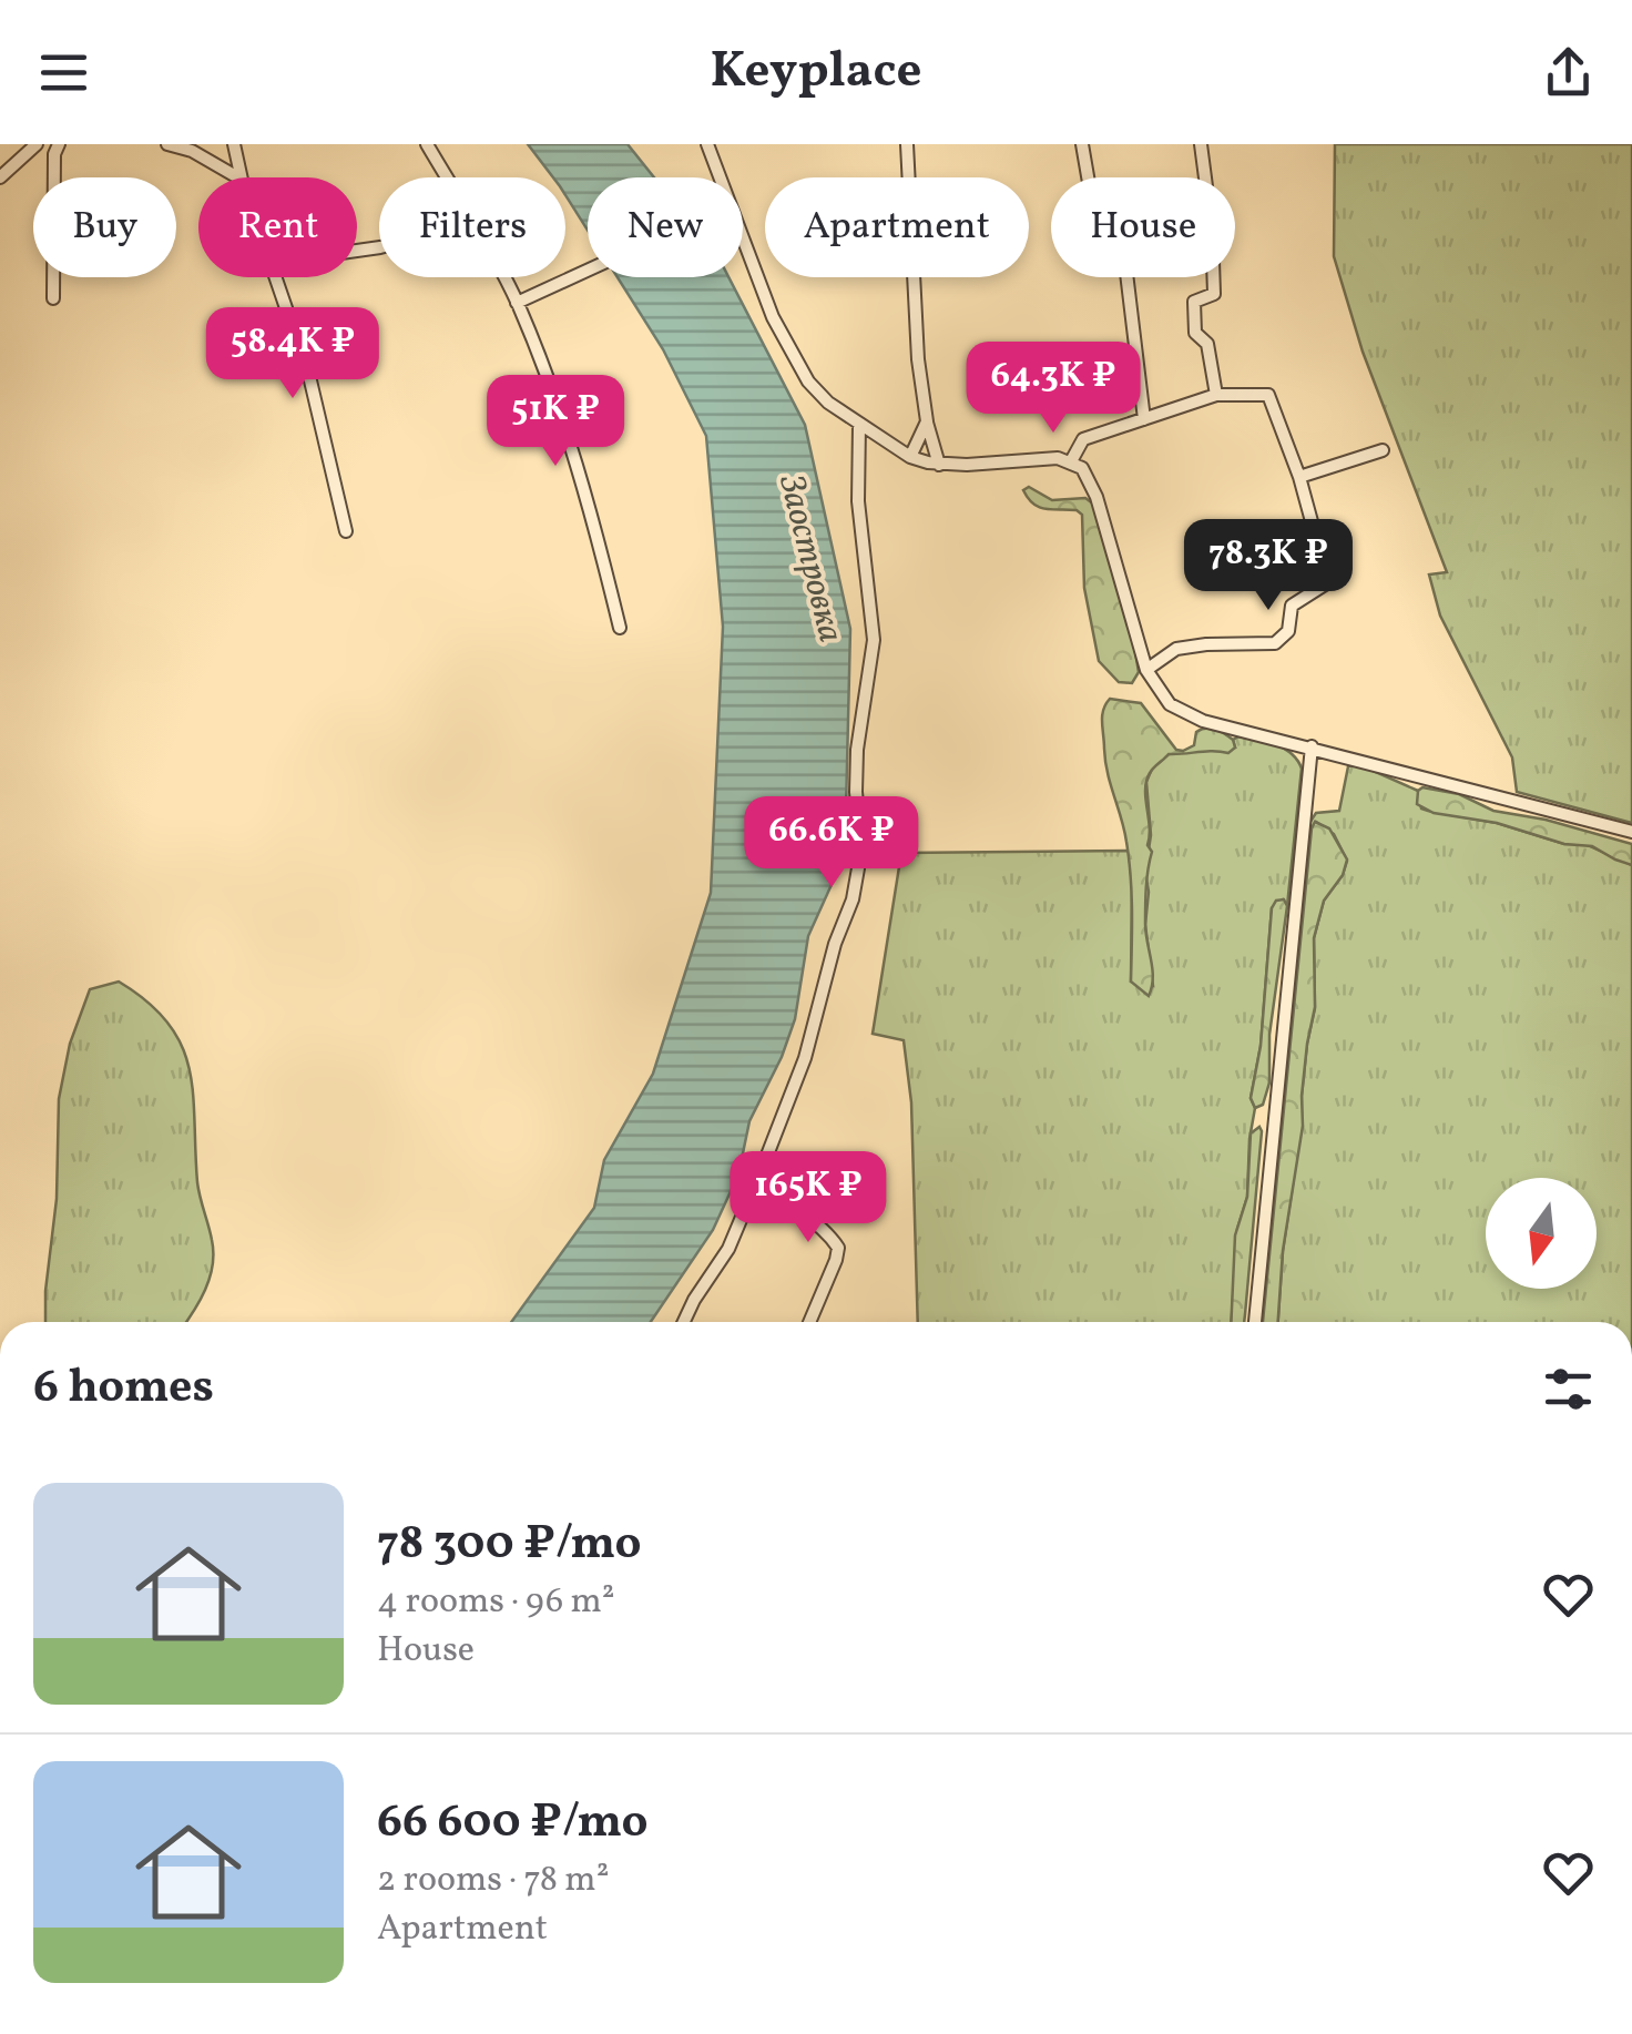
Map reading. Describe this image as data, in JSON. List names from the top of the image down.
{
  "water": ["Заостровка"],
  "north": "bottom",
  "page": {
    "header": "Keyplace",
    "chip": [
      "Buy",
      "Rent",
      "Filters",
      "New",
      "Apartment",
      "House"
    ],
    "price": [
      "58.4K ₽",
      "64.3K ₽",
      "51K ₽",
      "78.3K ₽",
      "66.6K ₽",
      "165K ₽"
    ],
    "heading": "6 homes",
    "list": [
      {
        "name": "78 300 ₽/mo",
        "note": "4 rooms · 96 m² · House"
      },
      {
        "name": "66 600 ₽/mo",
        "note": "2 rooms · 78 m² · Apartment"
      }
    ]
  }
}
